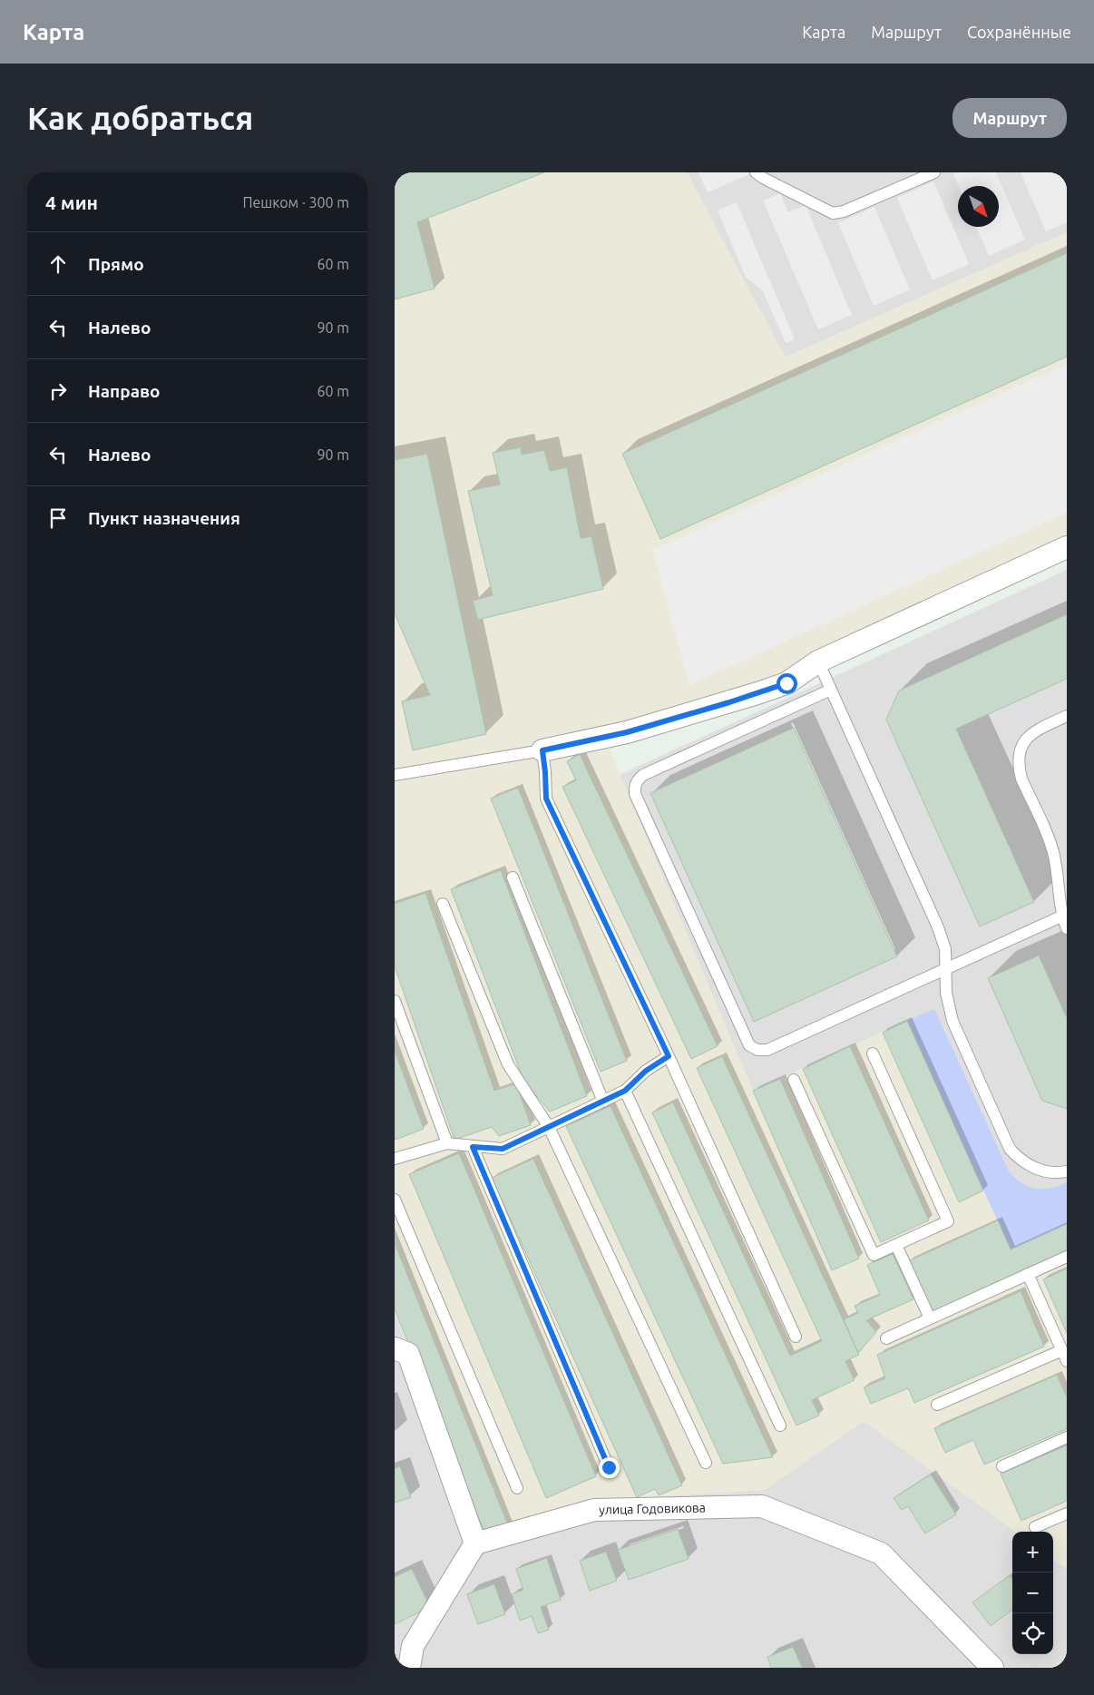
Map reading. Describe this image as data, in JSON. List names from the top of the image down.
{
  "streets": {
    "street": ["улица Годовикова"]
  },
  "north": "bottom right",
  "page": {
    "header": "Карта",
    "nav": ["Карта", "Маршрут", "Сохранённые"],
    "buttons": "Маршрут",
    "title": "Как добраться",
    "heading": ["4 мин", "Пешком · 300 m"],
    "list": [
      ["Прямо", "60 m"],
      ["Налево", "90 m"],
      ["Направо", "60 m"],
      ["Налево", "90 m"],
      "Пункт назначения"
    ],
    "map_buttons": ["+", "−"]
  }
}
